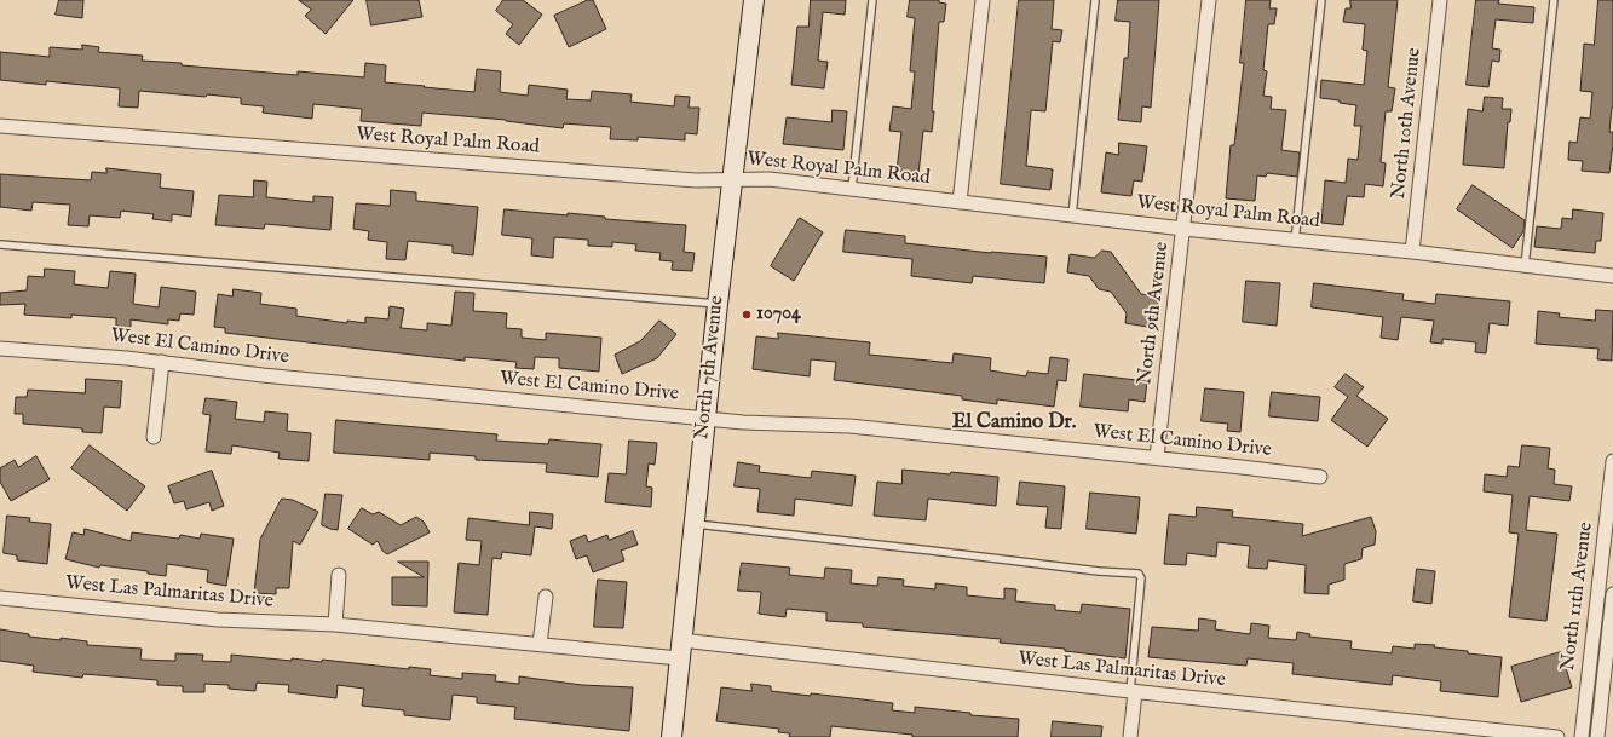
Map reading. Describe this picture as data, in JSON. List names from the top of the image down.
{
  "streets": {
    "main road": ["North 7th Avenue"],
    "street": [
      "North 10th Avenue",
      "West Royal Palm Road",
      "North 9th Avenue",
      "West El Camino Drive",
      "West Las Palmaritas Drive",
      "North 11th Avenue"
    ]
  },
  "crossings": [
    ["North 10th Avenue", "West Royal Palm Road"],
    ["West Royal Palm Road", "North 9th Avenue"],
    ["West Royal Palm Road", "North 7th Avenue"],
    ["North 9th Avenue", "West El Camino Drive"],
    ["West El Camino Drive", "North 7th Avenue"],
    ["North 7th Avenue", "West Las Palmaritas Drive"]
  ],
  "districts": ["El Camino Dr."],
  "places": ["10704"]
}
